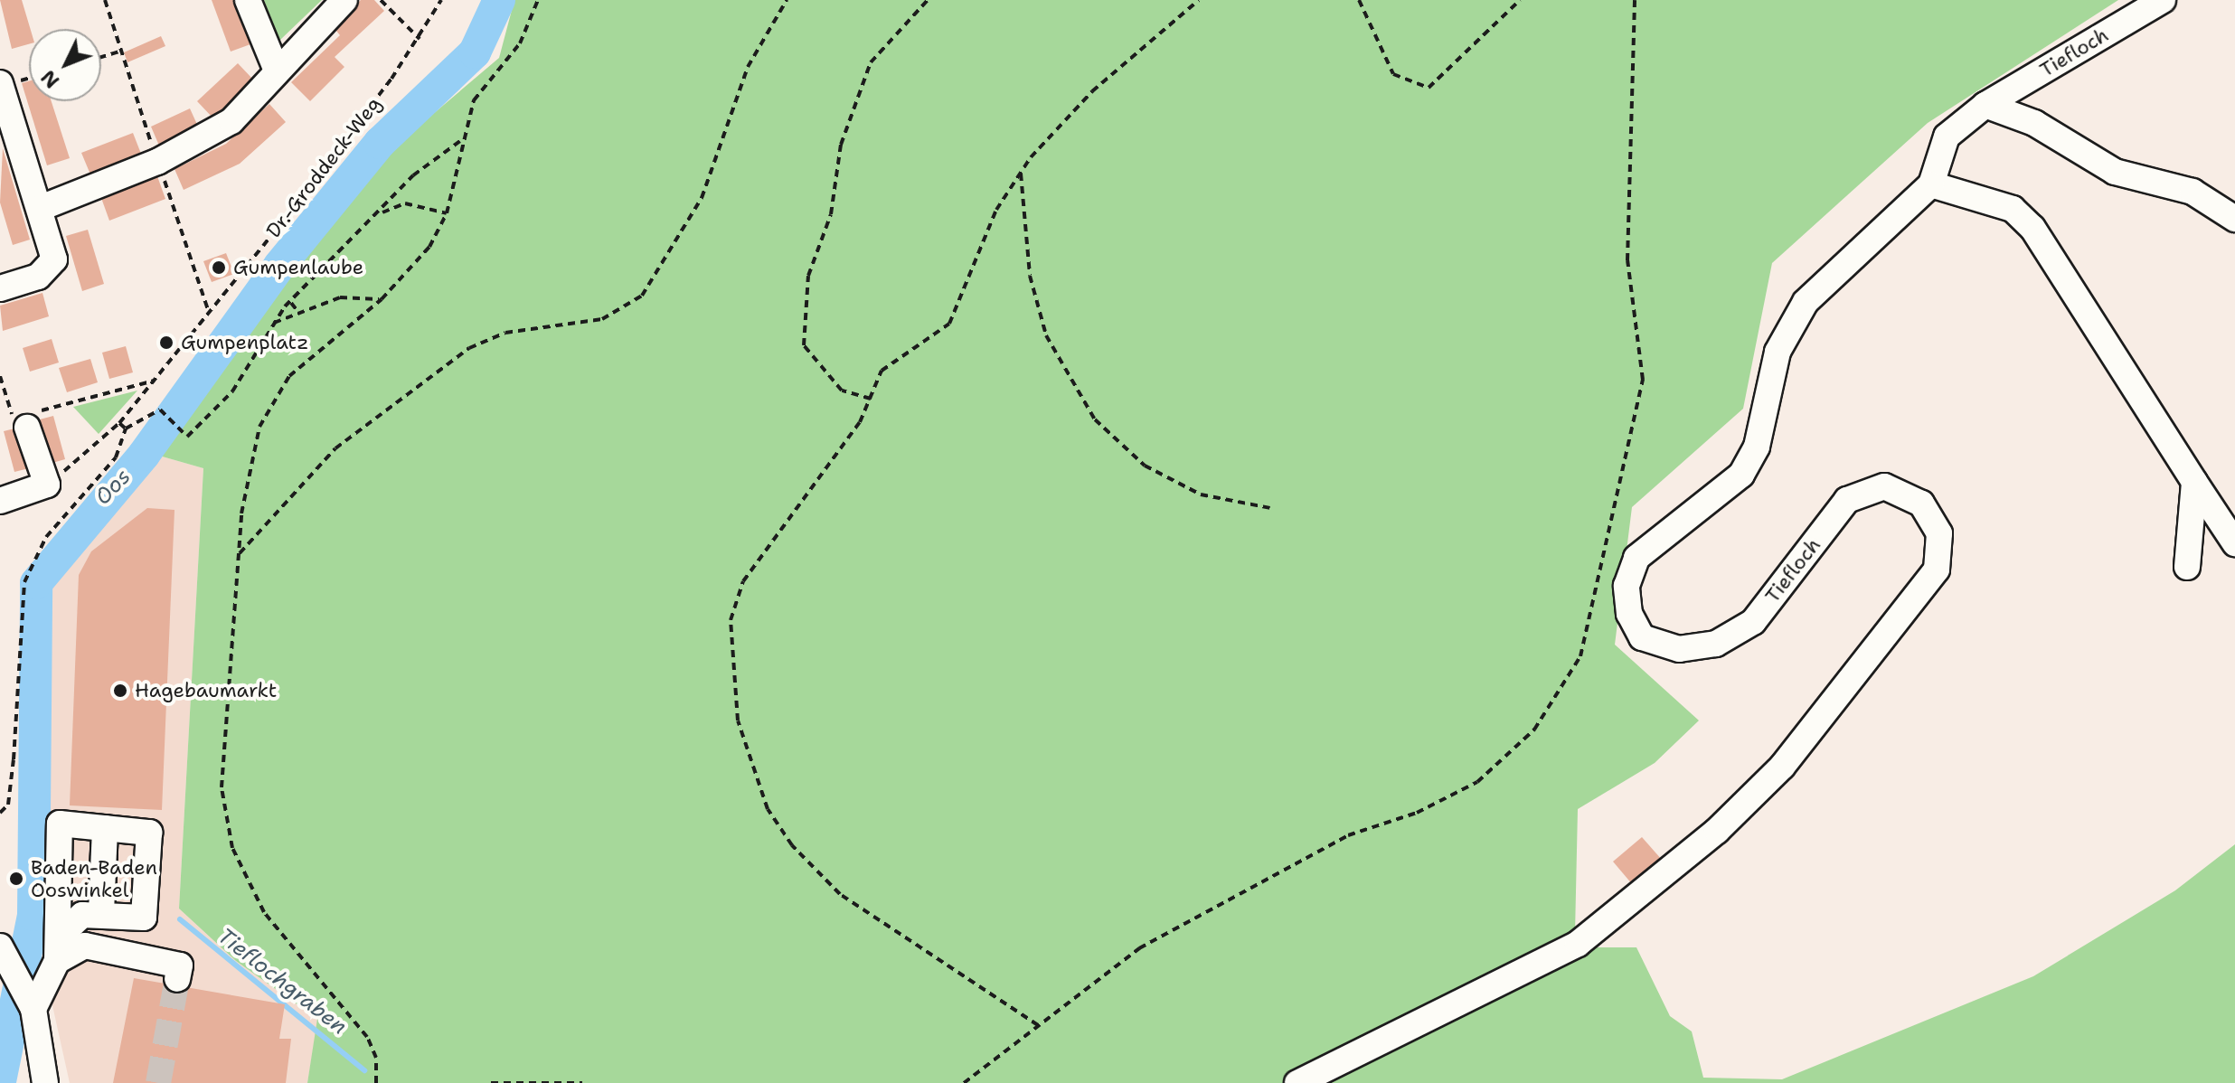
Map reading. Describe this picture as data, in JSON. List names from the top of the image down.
{
  "streets": {
    "street": ["Tiefloch"],
    "path": ["Dr.-Groddeck-Weg"]
  },
  "water": ["Oos", "Tieflochgraben"],
  "places": [
    "Gumpenlaube",
    "Gumpenplatz",
    "Hagebaumarkt",
    "Baden-Baden Ooswinkel"
  ],
  "north": "bottom left"
}
